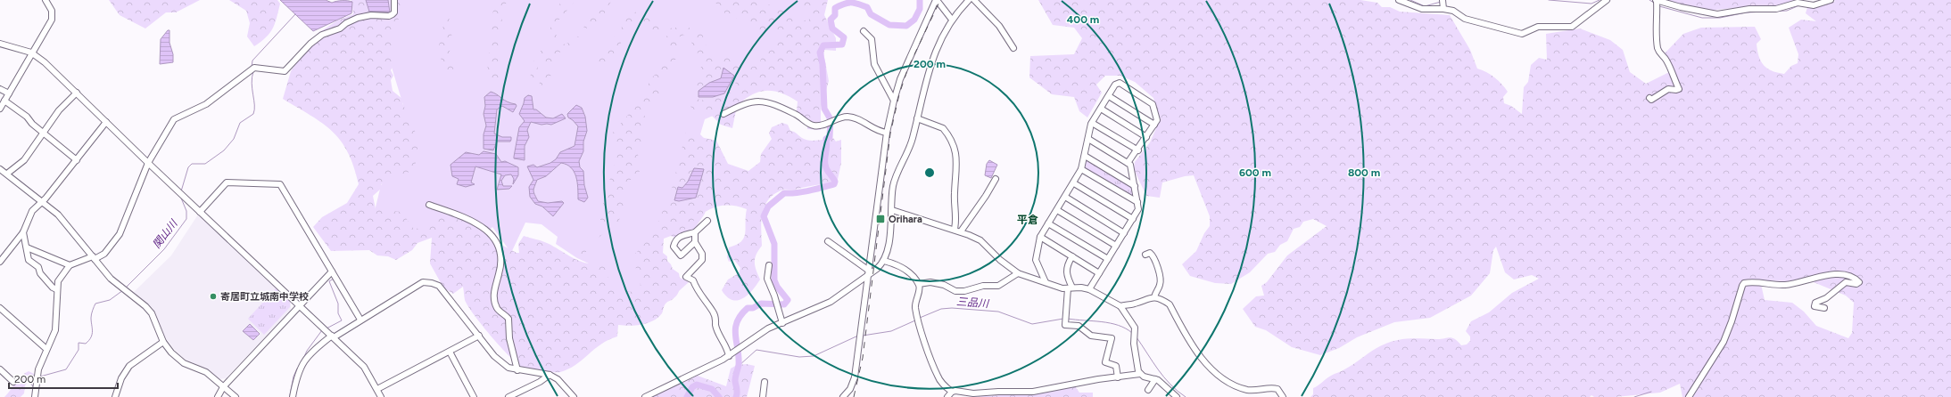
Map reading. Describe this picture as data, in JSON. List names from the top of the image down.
{
  "districts": ["平倉"],
  "water": ["関山川", "三品川"],
  "places": {
    "transit": ["Orihara"],
    "other": ["寄居町立城南中学校"]
  },
  "scale_bar": "200 m",
  "rings": [
    "400 m",
    "200 m",
    "600 m",
    "800 m"
  ]
}
